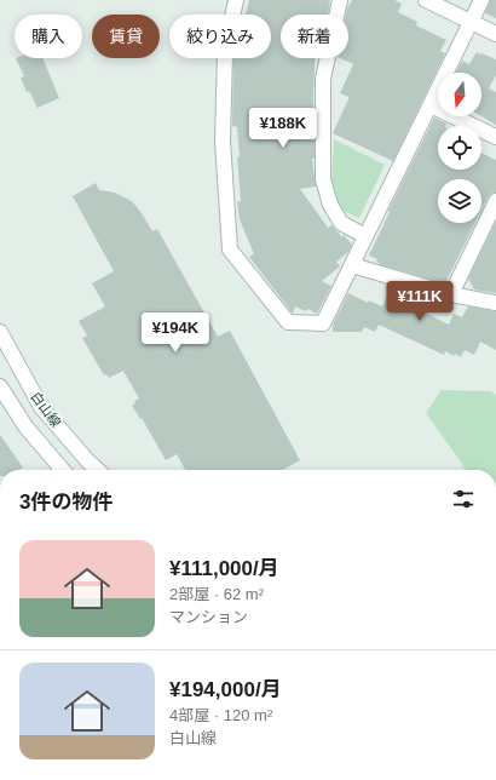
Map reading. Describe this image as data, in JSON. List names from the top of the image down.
{
  "streets": {
    "street": ["白山線"]
  },
  "north": "bottom",
  "page": {
    "chip": [
      "購入",
      "賃貸",
      "絞り込み",
      "新着"
    ],
    "price": ["¥188K", "¥111K", "¥194K"],
    "heading": "3件の物件",
    "list": [
      {
        "name": "¥111,000/月",
        "note": "2部屋 · 62 m² · マンション"
      },
      {
        "name": "¥194,000/月",
        "note": "4部屋 · 120 m² · 白山線"
      }
    ]
  }
}
